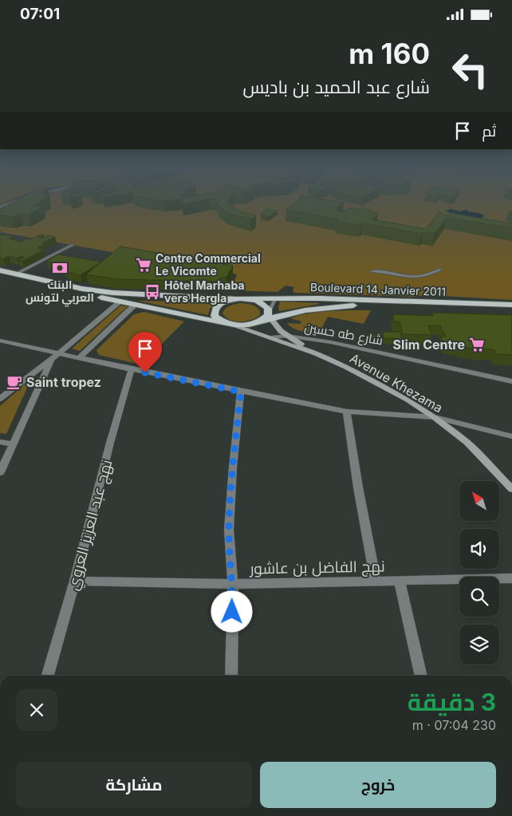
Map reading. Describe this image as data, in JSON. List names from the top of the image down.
{
  "streets": {
    "main road": ["Boulevard 14 Janvier 2011", "Avenue Khezama"],
    "street": ["شارع طه حسين", "نهج عبد العزيز العروي", "نهج الفاضل بن عاشور"]
  },
  "crossings": [
    ["Boulevard 14 Janvier 2011", "Avenue Khezama"],
    ["شارع طه حسين", "Avenue Khezama"],
    ["نهج عبد العزيز العروي", "نهج الفاضل بن عاشور"]
  ],
  "places": {
    "supermarket": ["Centre Commercial Le Vicomte", "Slim Centre"],
    "bank": ["البنك العربي لتونس"],
    "bus stop": ["Hôtel Marhaba vers Hergla"],
    "cafe": ["Saint tropez"]
  },
  "north": "top left",
  "page": {
    "status": "07:01",
    "turn": ["160 m", "شارع عبد الحميد بن باديس"],
    "then": "ثم",
    "heading": ["3 دقيقة", "230 m · 07:04"],
    "buttons": ["خروج", "مشاركة"]
  }
}
